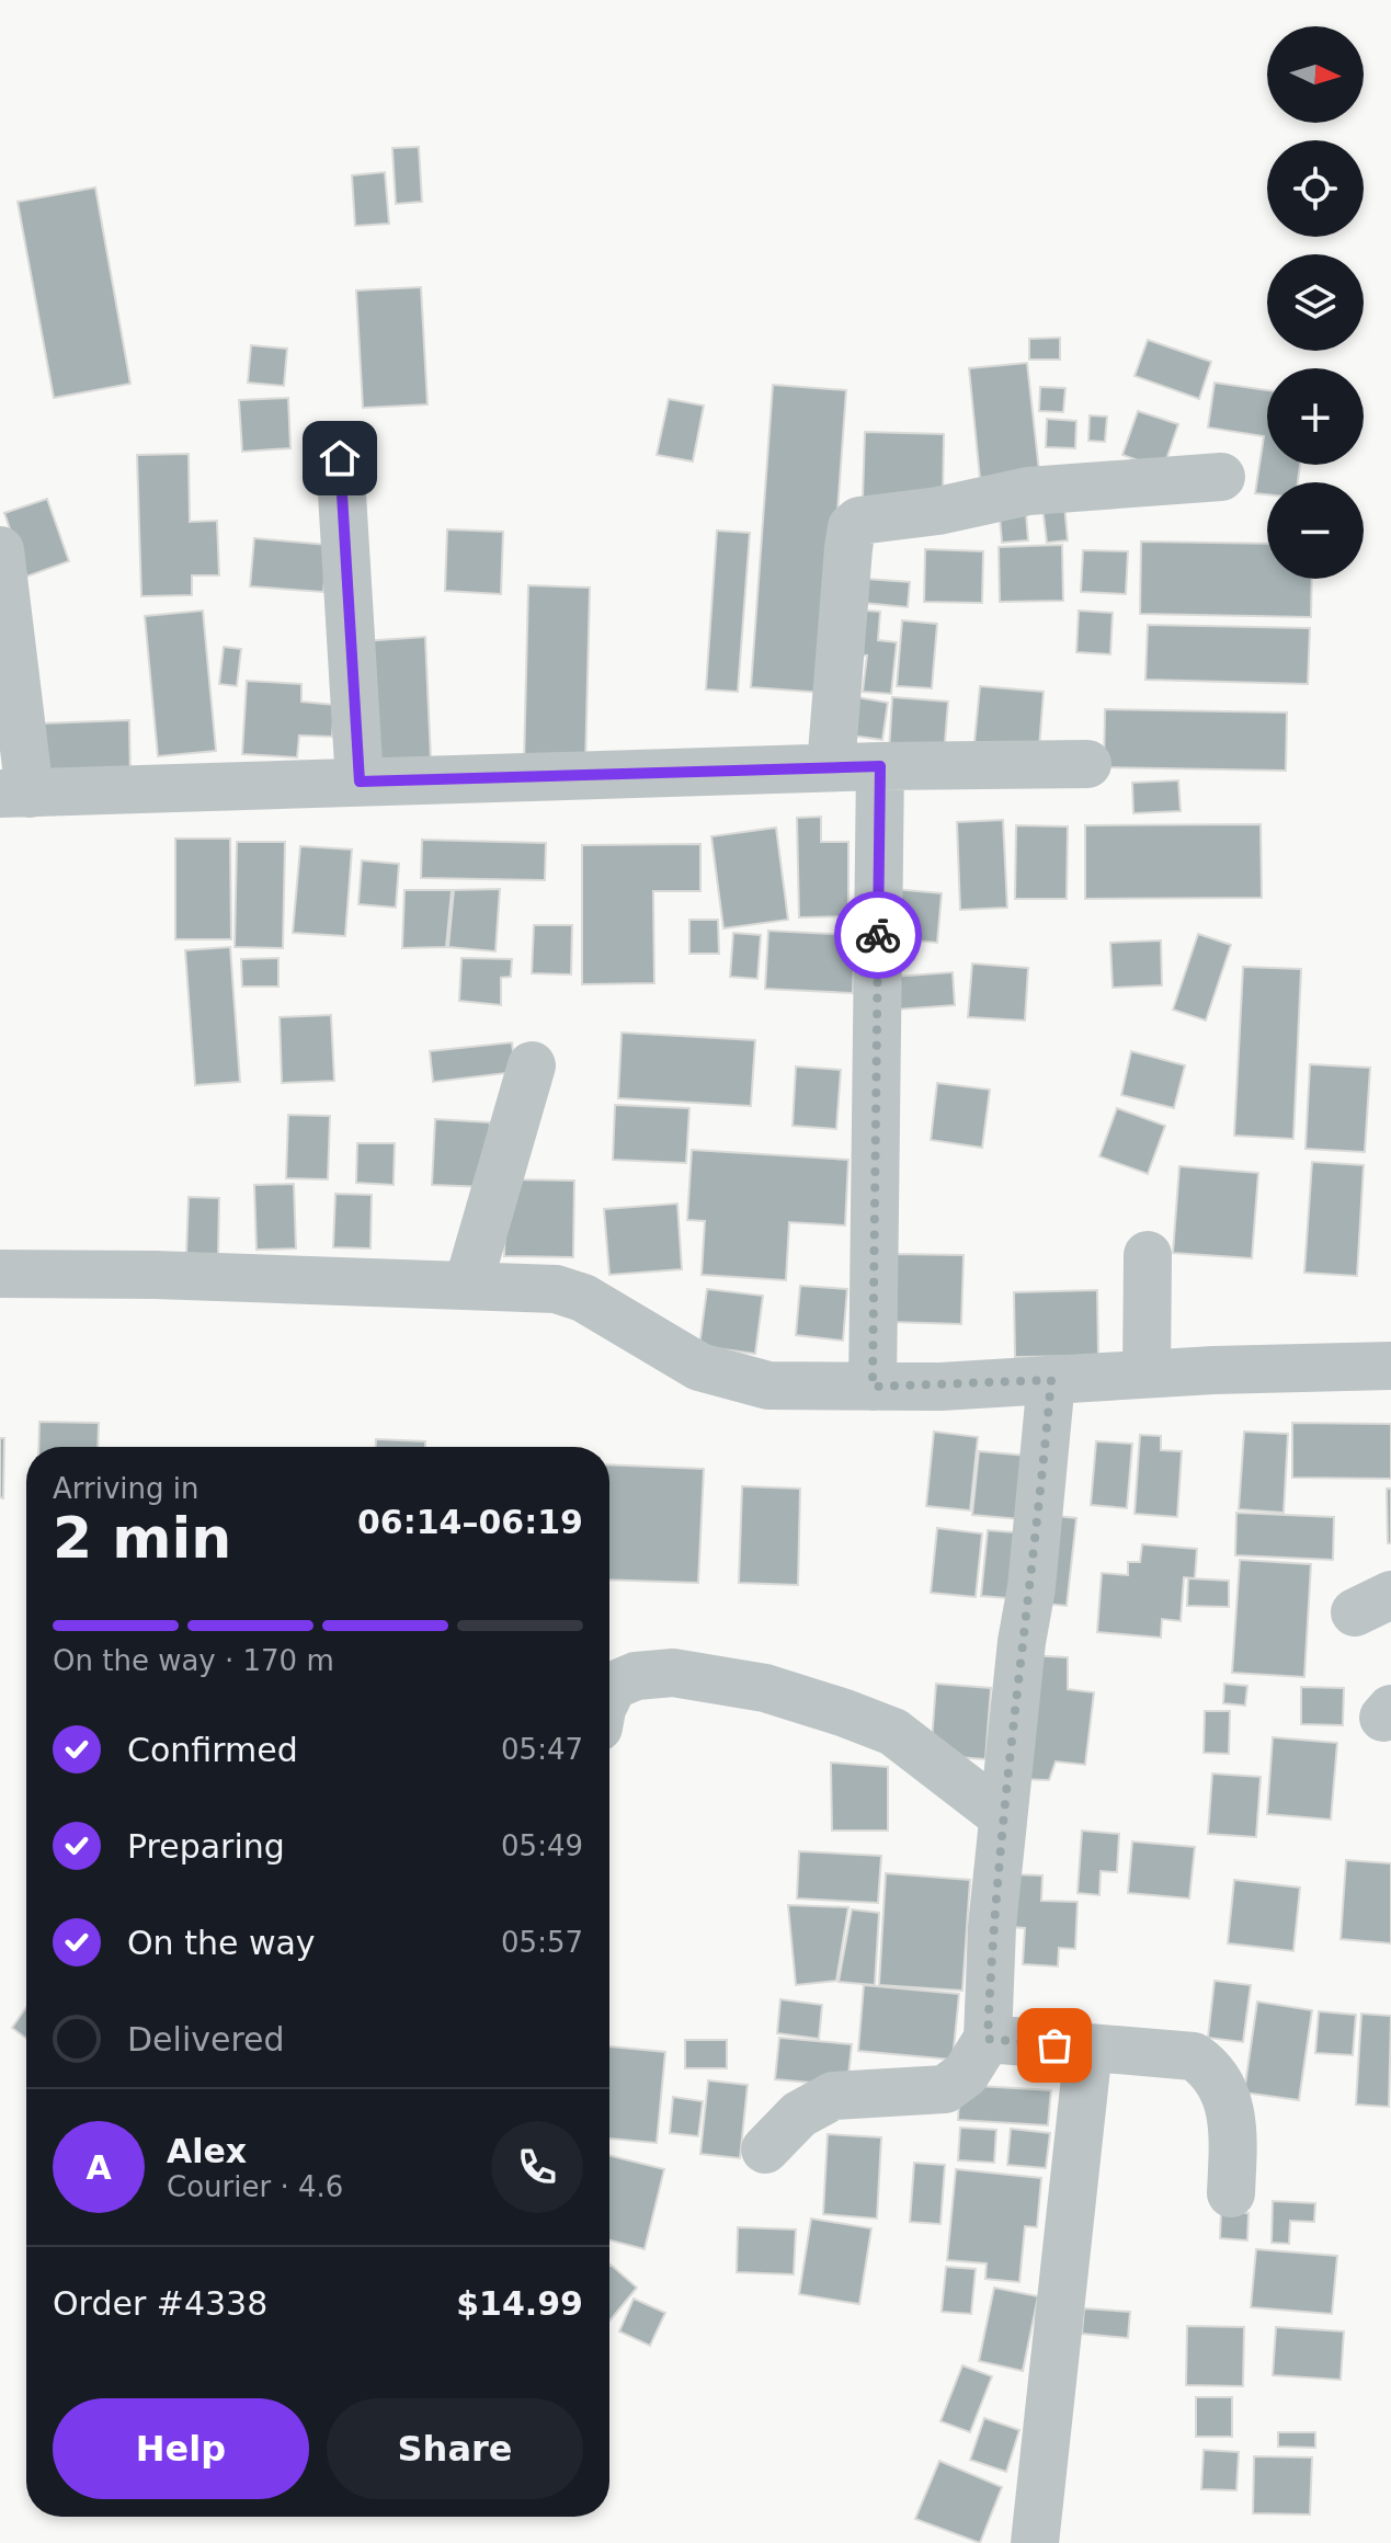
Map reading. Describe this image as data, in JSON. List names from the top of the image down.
{
  "north": "right",
  "page": {
    "map_buttons": ["+", "−"],
    "heading": ["2 min", "Arriving in", "06:14–06:19"],
    "panel": [
      "Alex",
      "Courier · 4.6",
      "Order #4338",
      "$14.99"
    ],
    "bar": "On the way · 170 m",
    "list": [
      ["Confirmed", "05:47"],
      ["Preparing", "05:49"],
      ["On the way", "05:57"],
      "Delivered"
    ],
    "round": "A",
    "buttons": ["Help", "Share"]
  }
}
